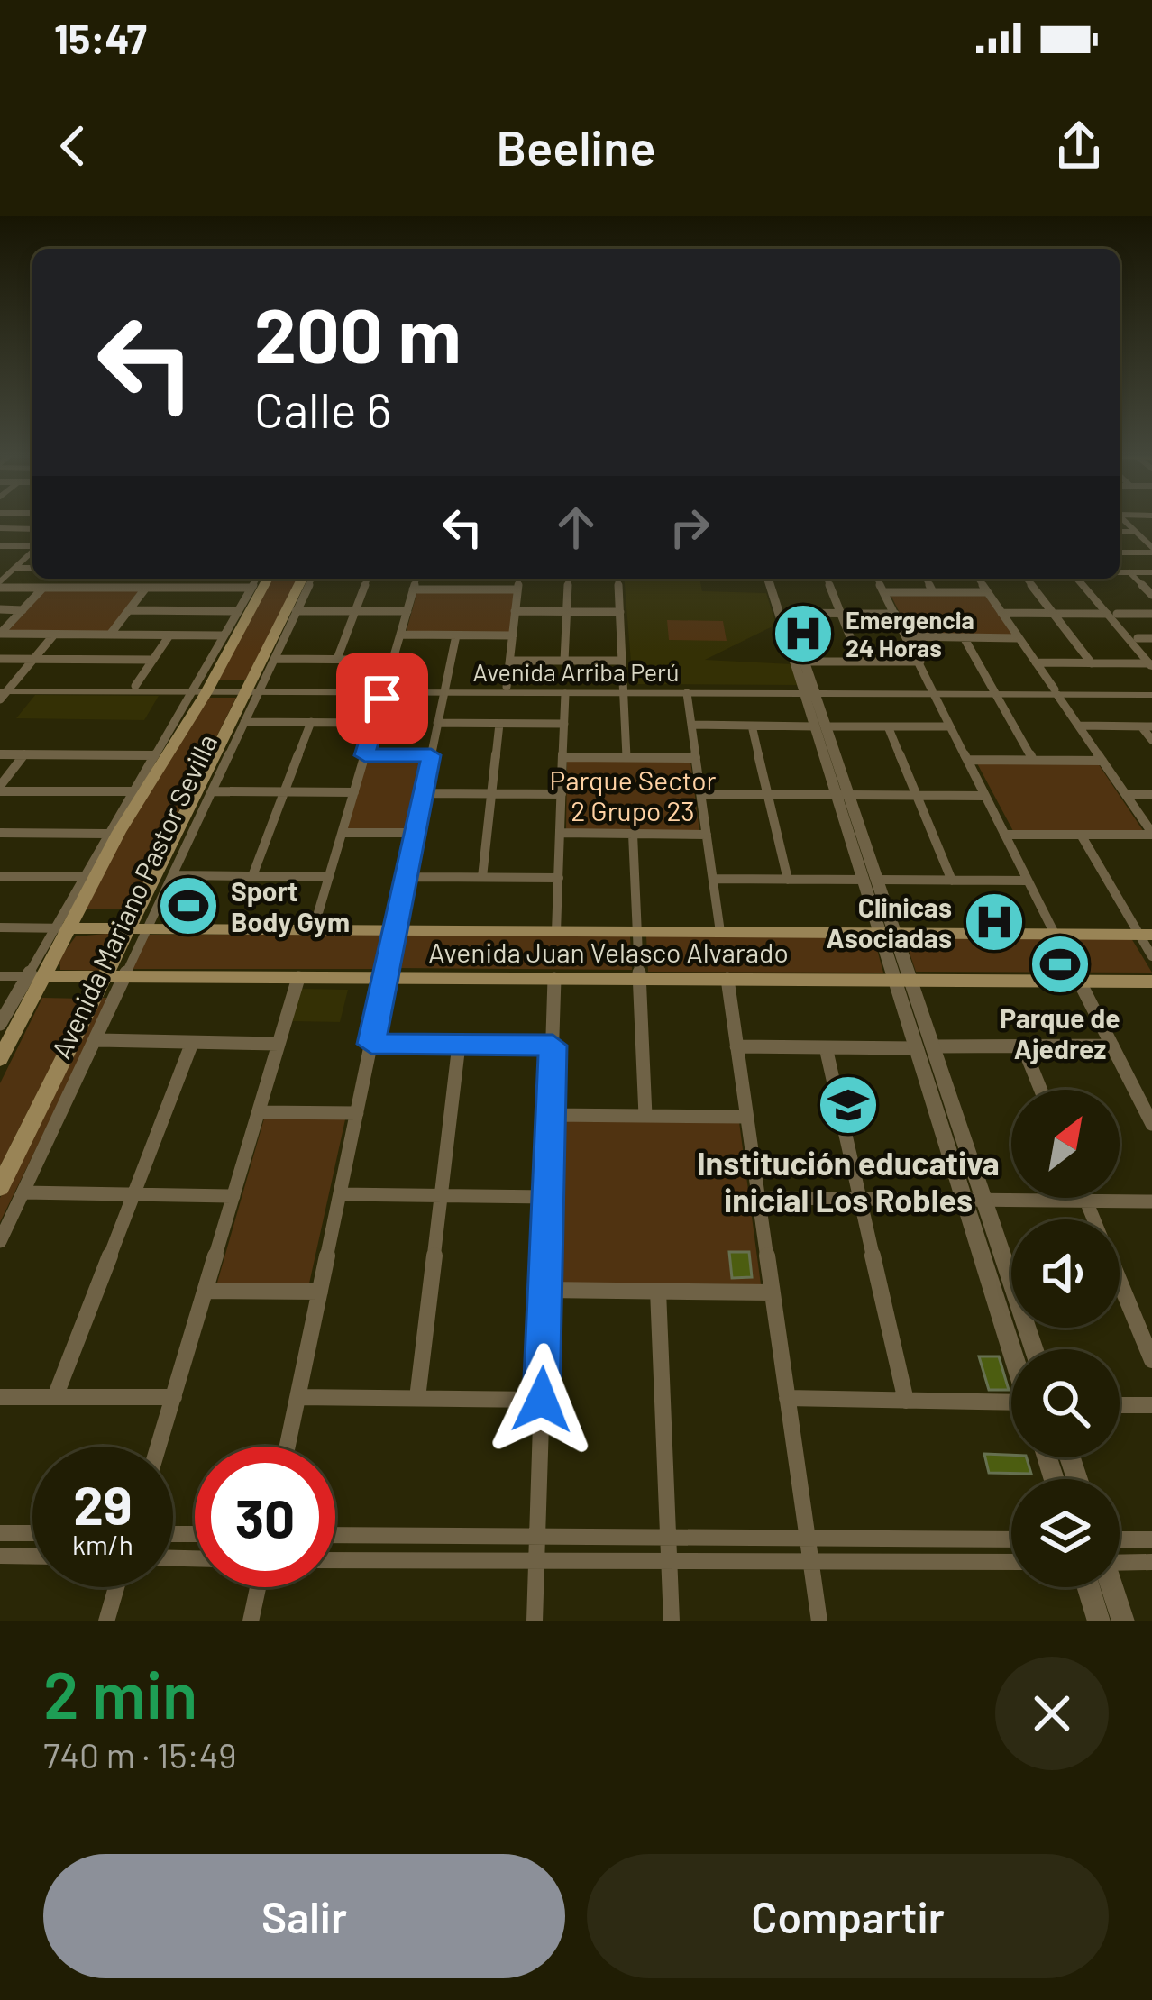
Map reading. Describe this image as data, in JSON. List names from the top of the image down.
{
  "streets": {
    "main road": ["Avenida Mariano Pastor Sevilla", "Avenida Juan Velasco Alvarado"],
    "street": ["Avenida Arriba Perú"]
  },
  "crossings": [
    ["Avenida Arriba Perú", "Avenida Mariano Pastor Sevilla"],
    ["Avenida Mariano Pastor Sevilla", "Avenida Juan Velasco Alvarado"]
  ],
  "parks": ["Parque Sector 2 Grupo 23"],
  "places": {
    "hospital": ["Emergencia 24 Horas", "Clinicas Asociadas"],
    "sports": ["Sport Body Gym", "Parque de Ajedrez"],
    "school or university": ["Institución educativa inicial Los Robles"]
  },
  "north": "top right",
  "page": {
    "status": "15:47",
    "header": "Beeline",
    "turn": ["200 m", "Calle 6"],
    "speed": "29 km/h",
    "limit": "30",
    "heading": ["2 min", "740 m · 15:49"],
    "buttons": ["Salir", "Compartir"]
  }
}
